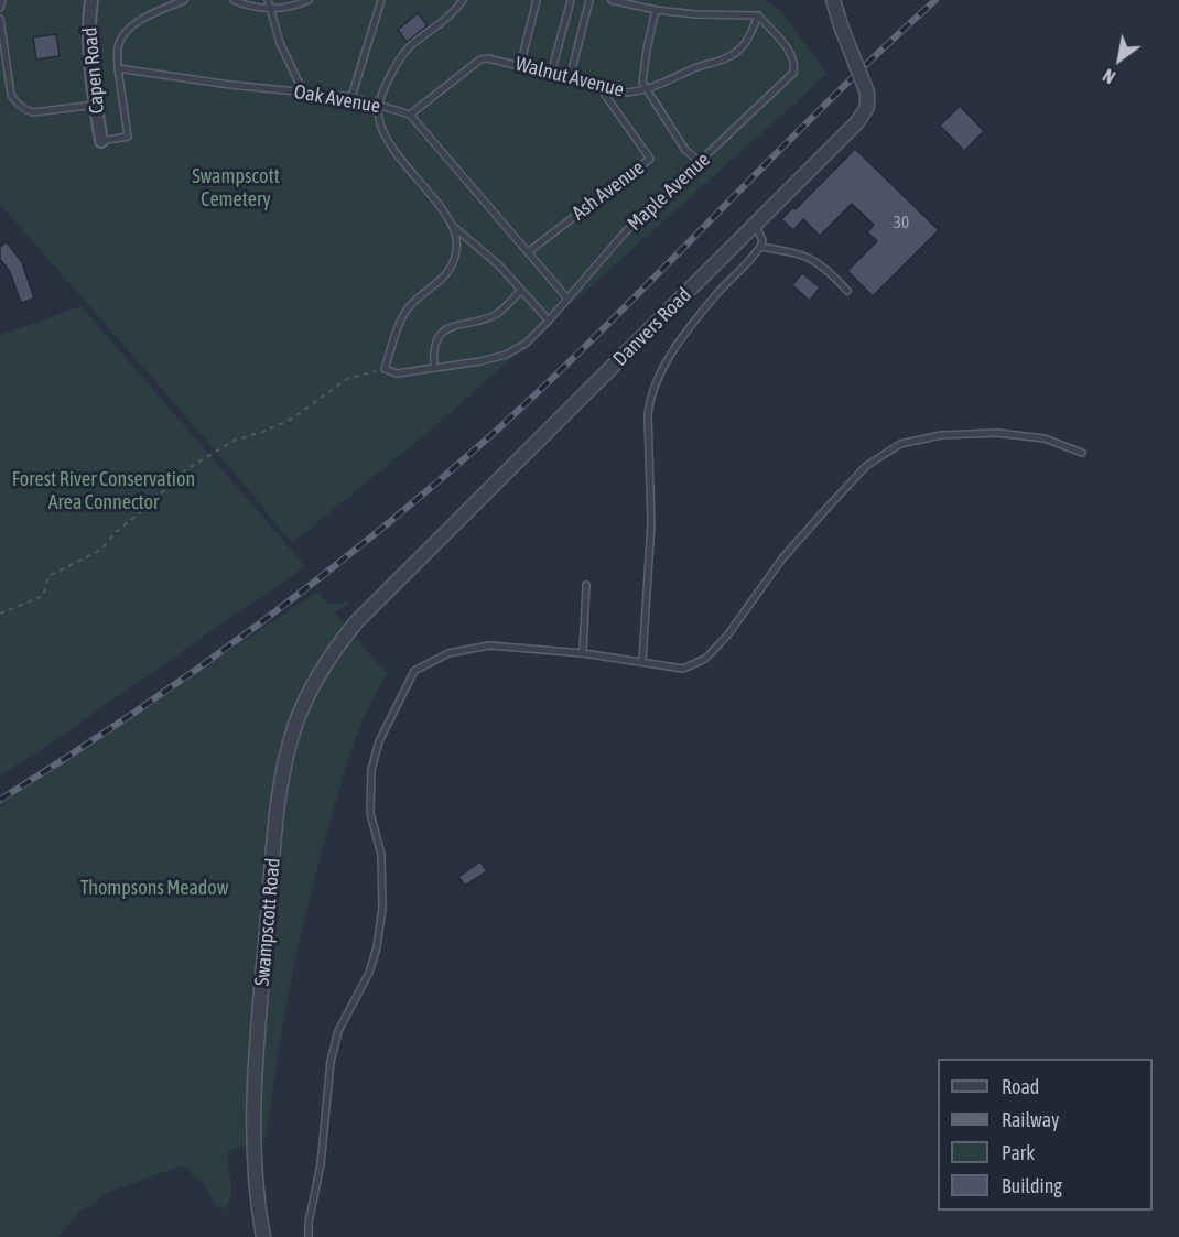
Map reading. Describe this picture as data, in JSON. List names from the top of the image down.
{
  "streets": {
    "street": ["Capen Road", "Danvers Road", "Swampscott Road"],
    "lane": [
      "Walnut Avenue",
      "Oak Avenue",
      "Ash Avenue",
      "Maple Avenue"
    ]
  },
  "crossings": [
    ["Walnut Avenue", "Oak Avenue"],
    ["Walnut Avenue", "Ash Avenue"],
    ["Walnut Avenue", "Maple Avenue"],
    ["Danvers Road", "Swampscott Road"]
  ],
  "parks": ["Swampscott Cemetery", "Forest River Conservation Area Connector", "Thompsons Meadow"],
  "house_numbers": ["30"],
  "legend": [
    "Road",
    "Railway",
    "Park",
    "Building"
  ],
  "north": "bottom left"
}
